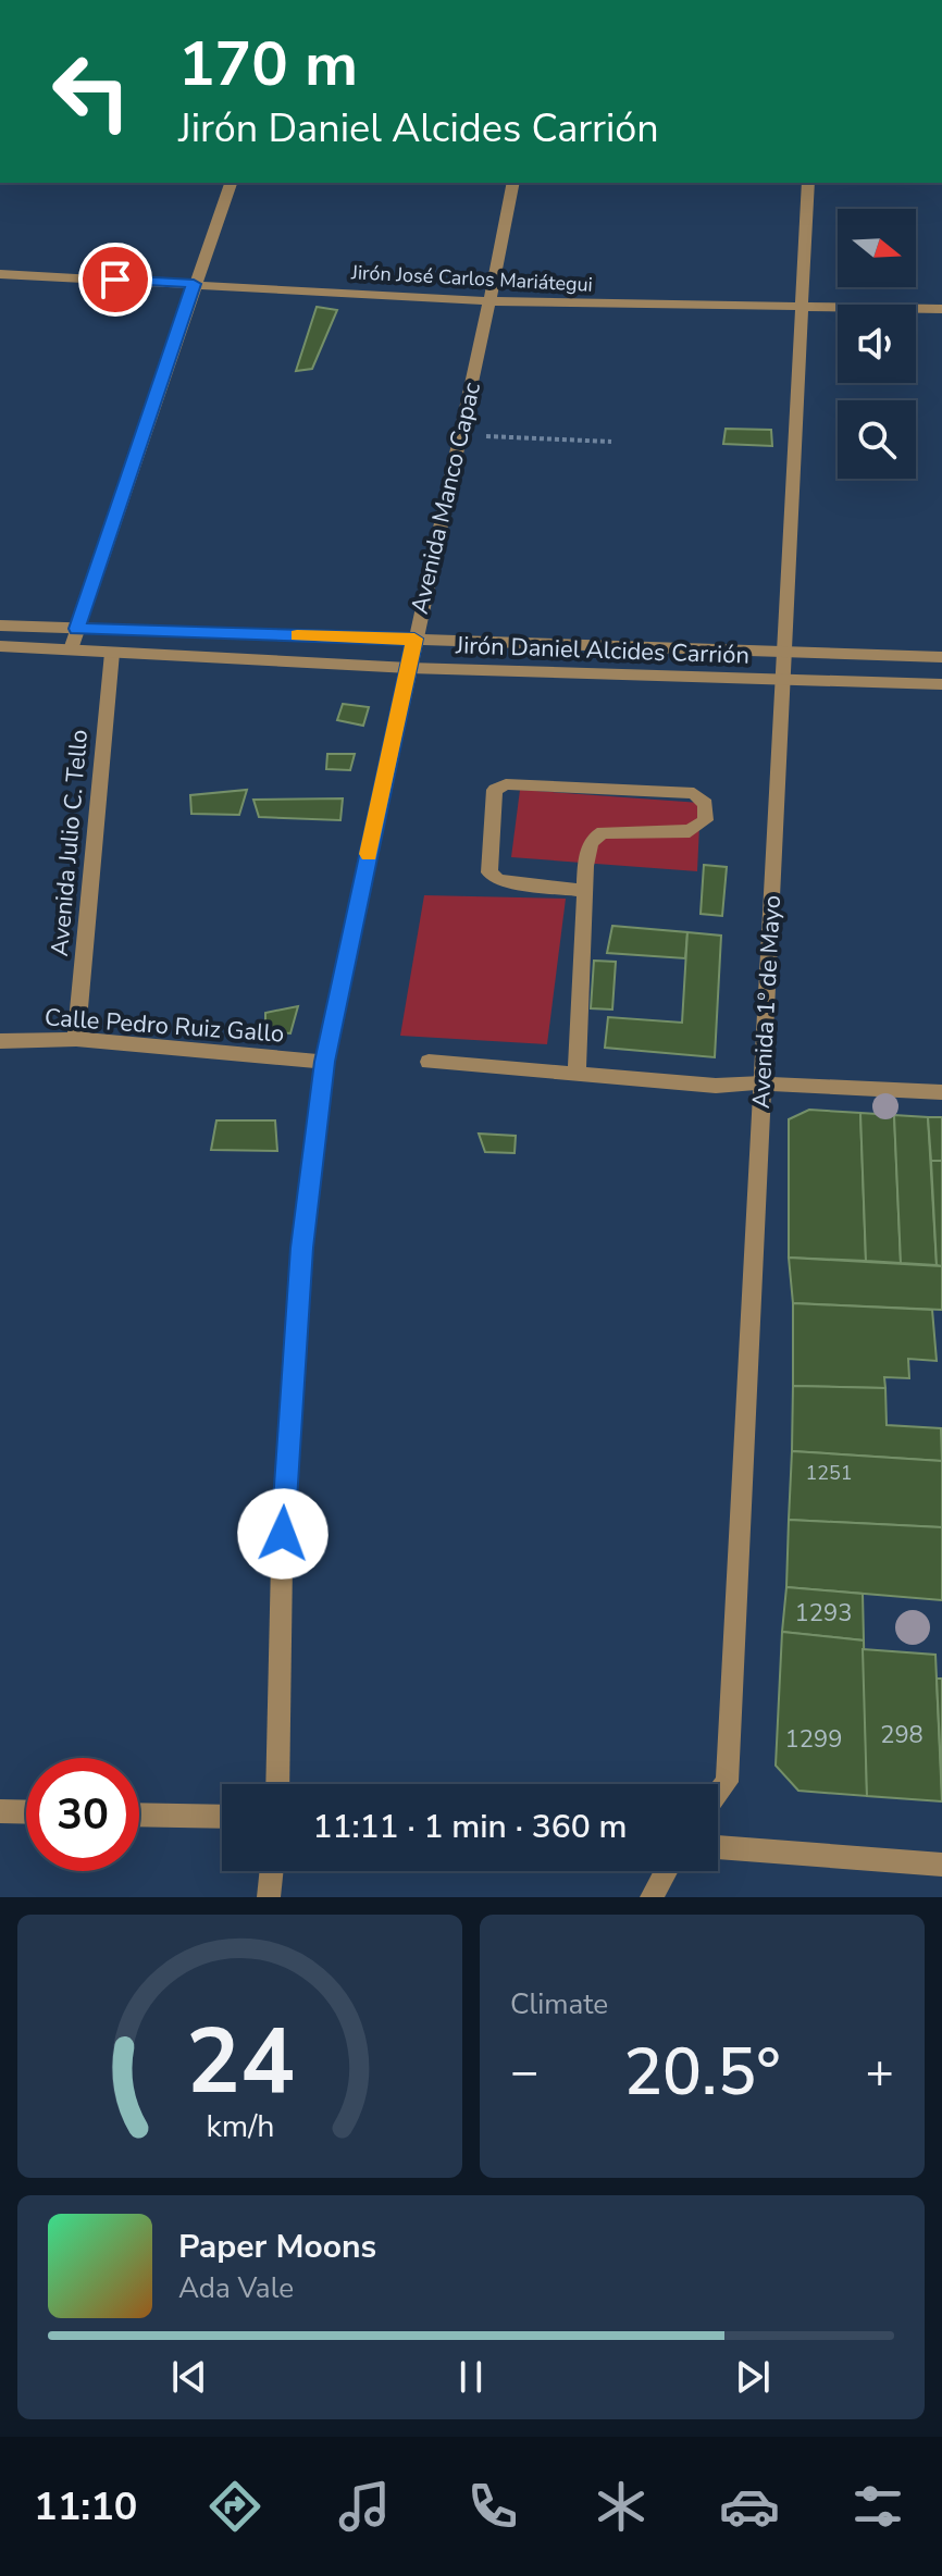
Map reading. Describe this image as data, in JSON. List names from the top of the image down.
{
  "streets": {
    "street": [
      "Jirón José Carlos Mariátegui",
      "Avenida Manco Capac",
      "Jirón Daniel Alcides Carrión",
      "Avenida Julio C. Tello",
      "Avenida 1º de Mayo",
      "Calle Pedro Ruiz Gallo"
    ]
  },
  "crossings": [
    ["Jirón José Carlos Mariátegui", "Avenida Manco Capac"],
    ["Jirón José Carlos Mariátegui", "Avenida 1º de Mayo"],
    ["Avenida Manco Capac", "Jirón Daniel Alcides Carrión"],
    ["Avenida Manco Capac", "Calle Pedro Ruiz Gallo"],
    ["Jirón Daniel Alcides Carrión", "Avenida Julio C. Tello"],
    ["Jirón Daniel Alcides Carrión", "Avenida 1º de Mayo"],
    ["Avenida Julio C. Tello", "Calle Pedro Ruiz Gallo"]
  ],
  "house_numbers": [
    "1251",
    "1293",
    "298",
    "1299"
  ],
  "north": "right",
  "page": {
    "turn": ["170 m", "Jirón Daniel Alcides Carrión"],
    "limit": "30",
    "trip": "11:11 · 1 min · 360 m",
    "tile": "Climate",
    "heat": ["−", "20.5°", "+"],
    "song": ["Paper Moons", "Ada Vale"],
    "tabs": "11:10",
    "gauge": ["24", "km/h"]
  }
}
